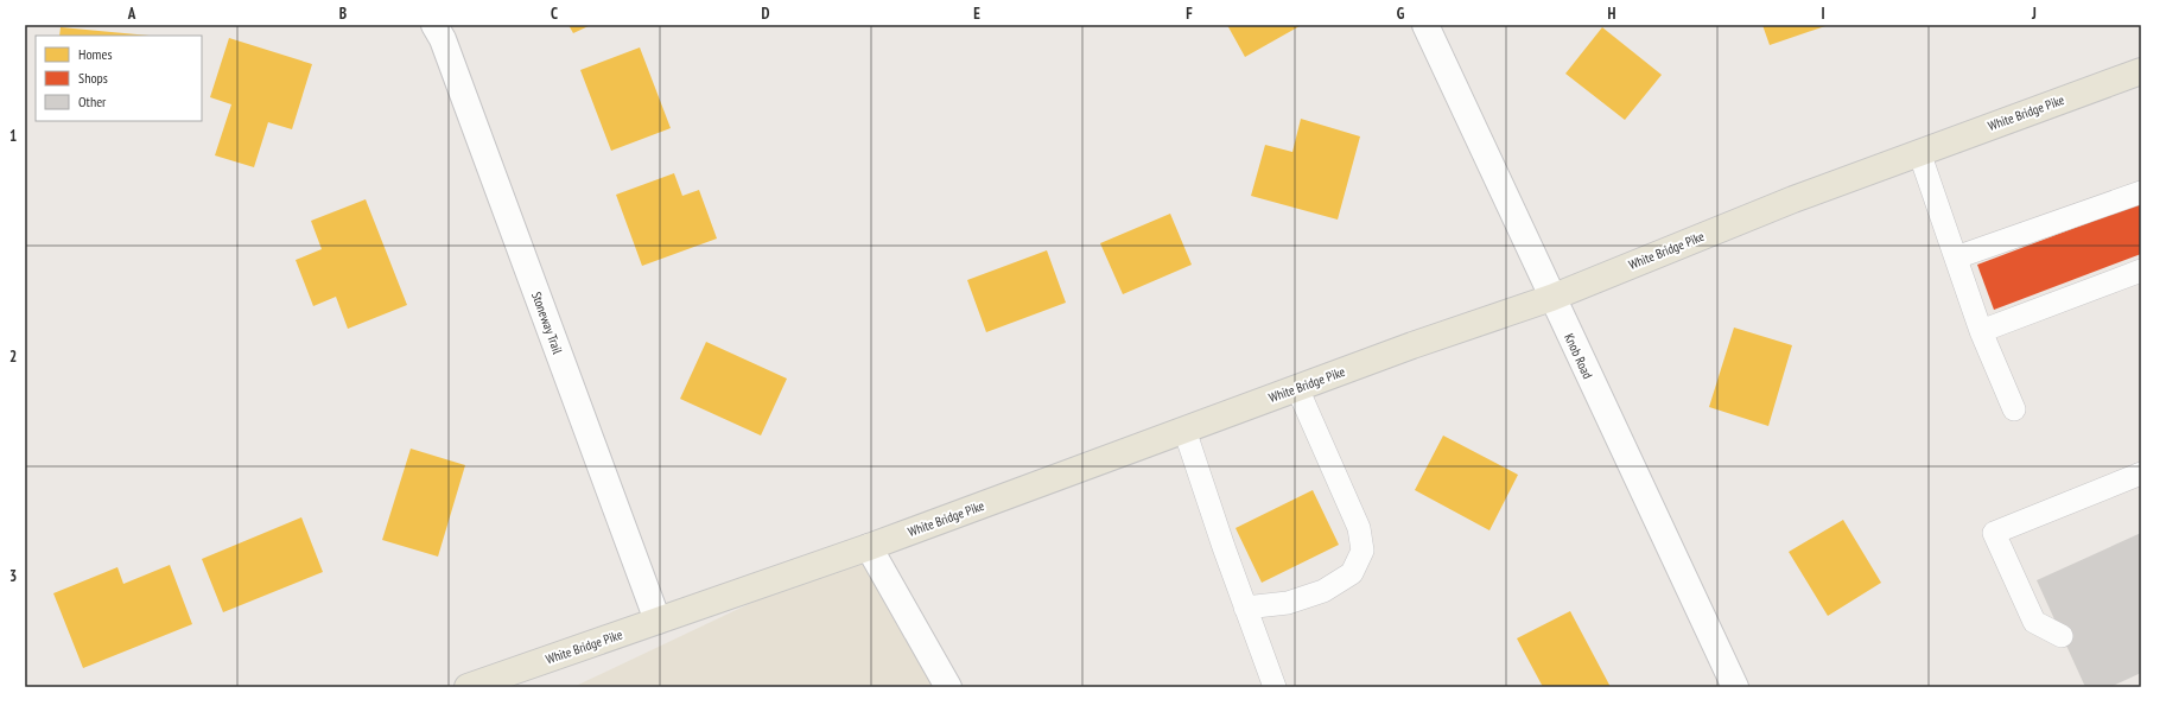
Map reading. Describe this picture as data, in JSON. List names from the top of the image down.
{
  "streets": {
    "main road": ["White Bridge Pike"],
    "street": ["Stoneway Trail", "Knob Road"]
  },
  "crossings": [
    ["White Bridge Pike", "Stoneway Trail"],
    ["White Bridge Pike", "Knob Road"]
  ],
  "legend": ["Homes", "Shops", "Other"],
  "grid": {
    "columns": [
      "A",
      "B",
      "C",
      "D",
      "E",
      "F",
      "G",
      "H",
      "I",
      "J"
    ],
    "rows": ["1", "2", "3"]
  }
}
